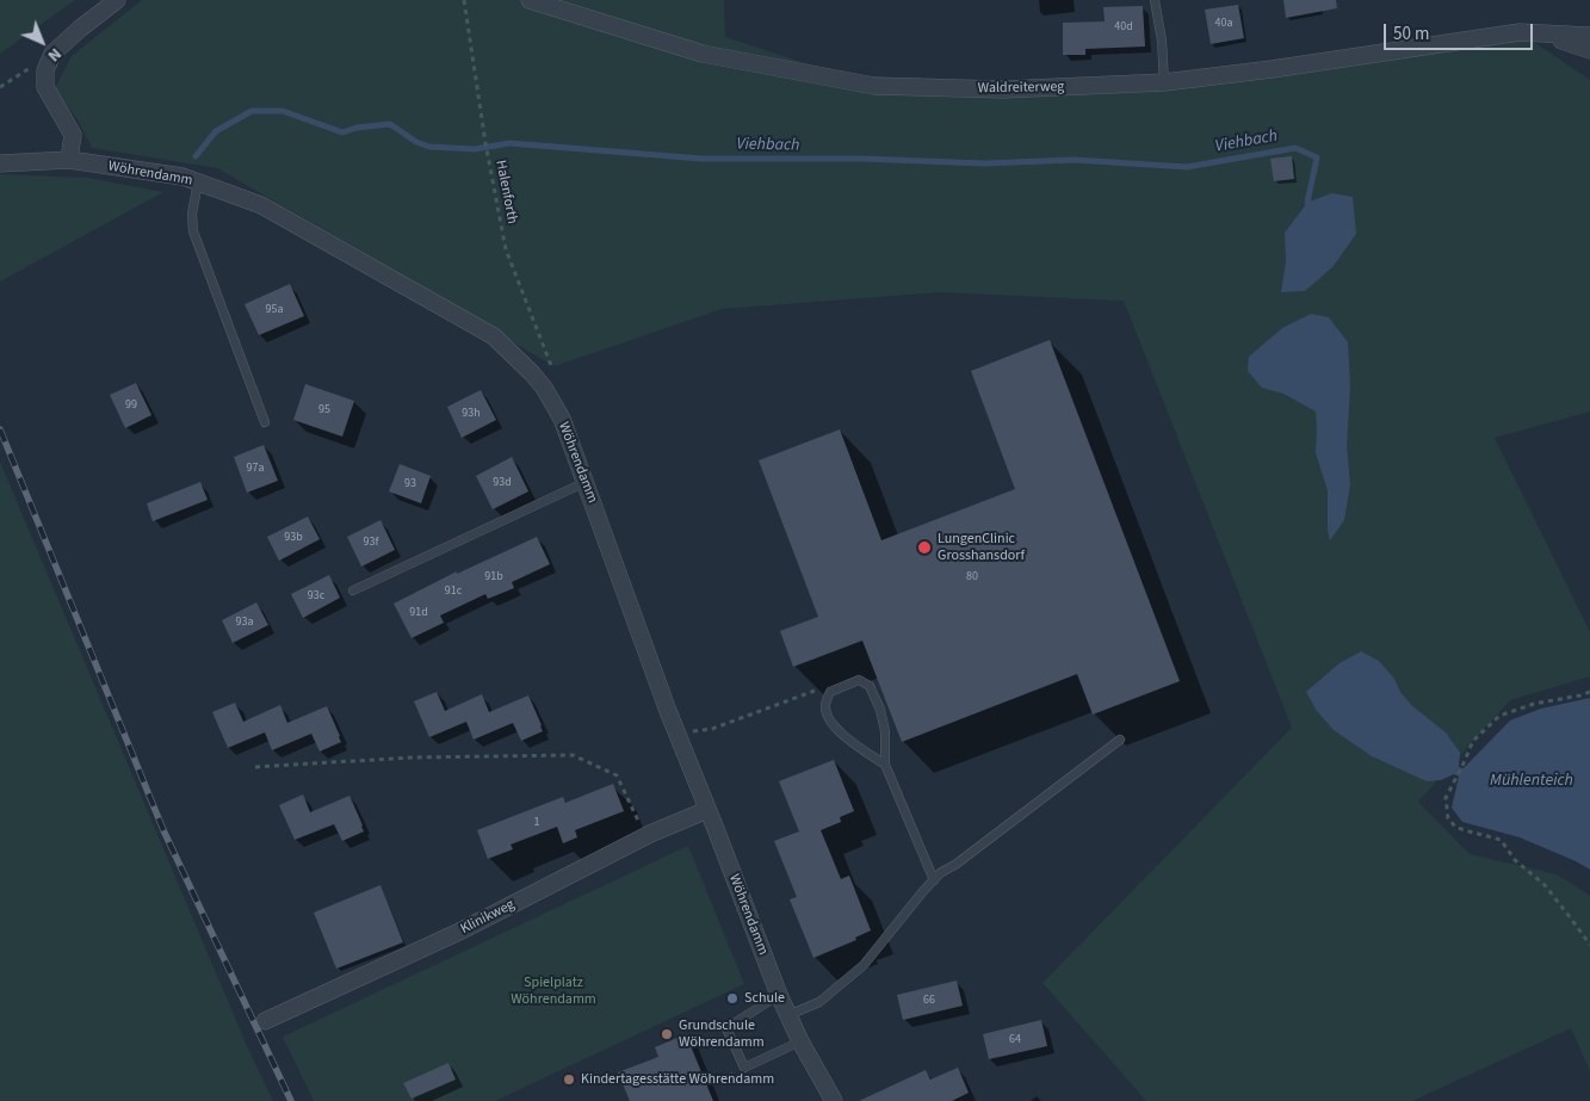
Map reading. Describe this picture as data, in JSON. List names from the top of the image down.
{
  "streets": {
    "street": ["Waldreiterweg", "Wöhrendamm", "Klinikweg"],
    "path": ["Halenforth"]
  },
  "crossings": [
    ["Wöhrendamm", "Klinikweg"]
  ],
  "water": ["Viehbach", "Mühlenteich"],
  "parks": ["Spielplatz Wöhrendamm"],
  "places": [
    "LungenClinic Grosshansdorf",
    "Schule",
    "Grundschule Wöhrendamm",
    "Kindertagesstätte Wöhrendamm"
  ],
  "house_numbers": [
    "40a",
    "40d",
    "95a",
    "99",
    "95",
    "93h",
    "97a",
    "93d",
    "93",
    "93b",
    "93f",
    "91b",
    "80",
    "91c",
    "93c",
    "91d",
    "93a",
    "1",
    "66",
    "64"
  ],
  "scale_bar": "50 m",
  "north": "bottom right"
}
